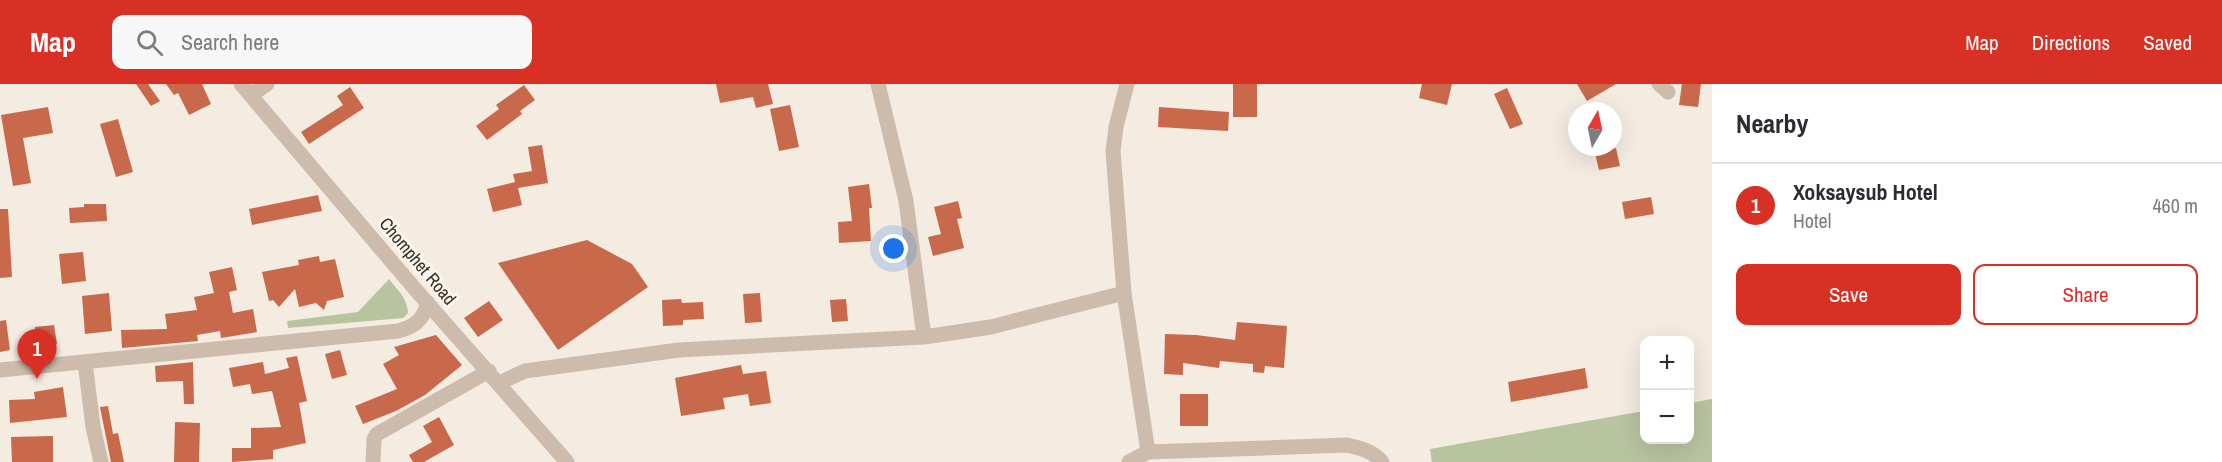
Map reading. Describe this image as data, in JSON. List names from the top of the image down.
{
  "streets": {
    "street": ["Chomphet Road"]
  },
  "north": "top",
  "page": {
    "header": "Map",
    "search": "Search here",
    "nav": ["Map", "Directions", "Saved"],
    "heading": "Nearby",
    "list": [
      {
        "mark": "1",
        "name": "Xoksaysub Hotel",
        "note": "Hotel",
        "value": "460 m"
      }
    ],
    "buttons": ["Save", "Share"],
    "pins": "1",
    "map_buttons": ["+", "−"]
  }
}
